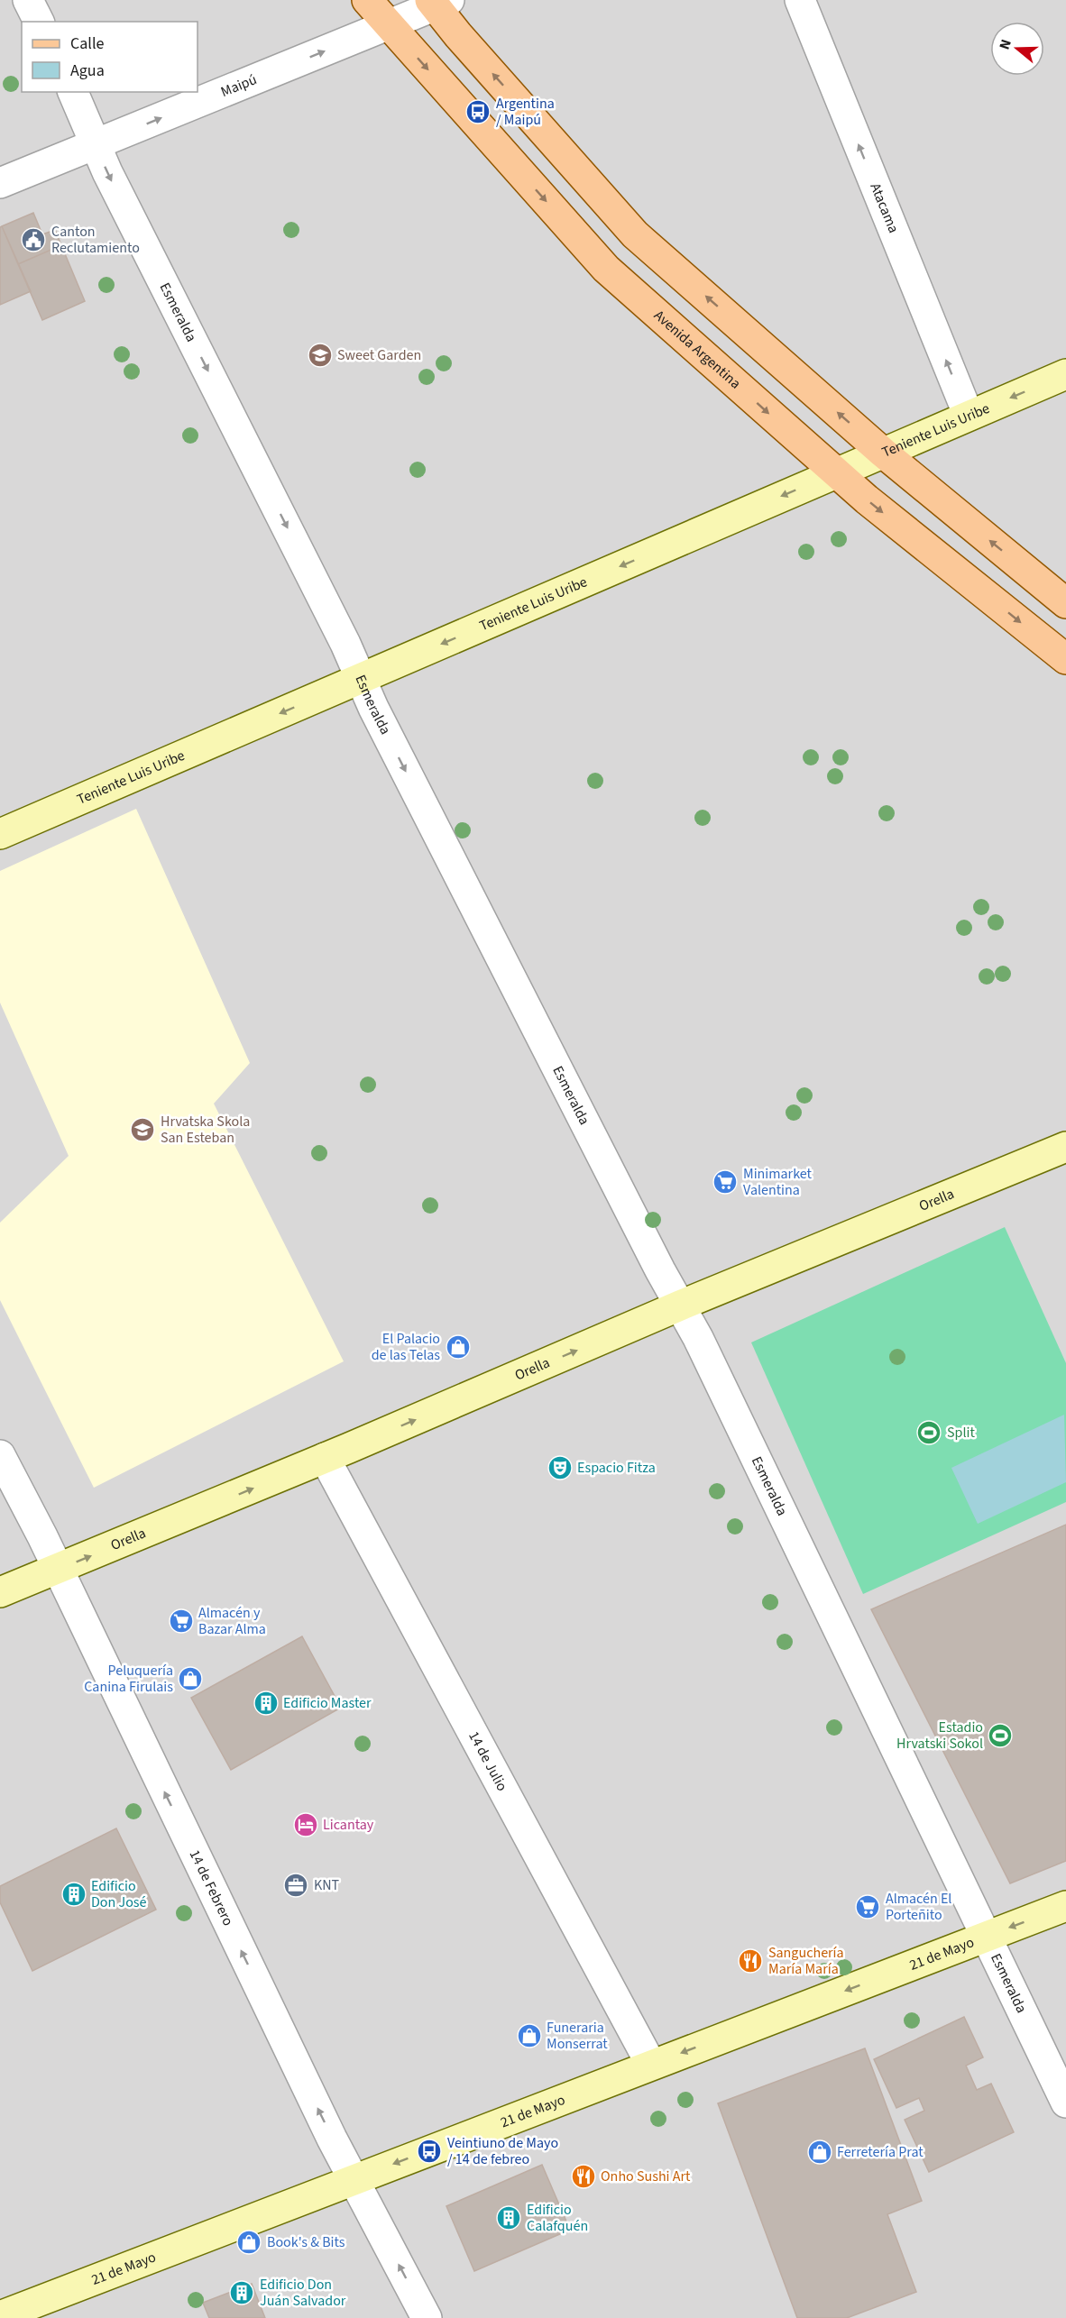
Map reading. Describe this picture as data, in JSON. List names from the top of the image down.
{
  "streets": {
    "main road": ["Avenida Argentina"],
    "street": [
      "Maipú",
      "Atacama",
      "Esmeralda",
      "Teniente Luis Uribe",
      "Orella",
      "14 de Julio",
      "14 de Febrero",
      "21 de Mayo"
    ]
  },
  "crossings": [
    ["Maipú", "Esmeralda"],
    ["Maipú", "Avenida Argentina"],
    ["Atacama", "Teniente Luis Uribe"],
    ["Esmeralda", "Teniente Luis Uribe"],
    ["Esmeralda", "Orella"],
    ["Esmeralda", "21 de Mayo"],
    ["Avenida Argentina", "Teniente Luis Uribe"],
    ["Orella", "14 de Julio"],
    ["Orella", "14 de Febrero"],
    ["14 de Julio", "21 de Mayo"],
    ["14 de Febrero", "21 de Mayo"]
  ],
  "one_way": [
    "Maipú",
    "Atacama",
    "Esmeralda",
    "Teniente Luis Uribe",
    "Orella",
    "14 de Febrero",
    "21 de Mayo"
  ],
  "places": {
    "bus stop": ["Argentina / Maipú", "Veintiuno de Mayo / 14 de febreo"],
    "public building": ["Canton Reclutamiento"],
    "school or university": ["Sweet Garden", "Hrvatska Skola San Esteban"],
    "supermarket": ["Minimarket Valentina", "Almacén y Bazar Alma", "Almacén El Porteñito"],
    "shop": [
      "El Palacio de las Telas",
      "Peluquería Canina Firulais",
      "Funeraria Monserrat",
      "Ferretería Prat",
      "Book's & Bits"
    ],
    "sports": ["Split", "Estadio Hrvatski Sokol"],
    "theatre": ["Espacio Fitza"],
    "building": [
      "Edificio Master",
      "Edificio Don José",
      "Edificio Calafquén",
      "Edificio Don Juán Salvador"
    ],
    "hotel": ["Licantay"],
    "office": ["KNT"],
    "restaurant": ["Sanguchería María María", "Onho Sushi Art"]
  },
  "legend": ["Calle", "Agua"],
  "north": "left"
}
